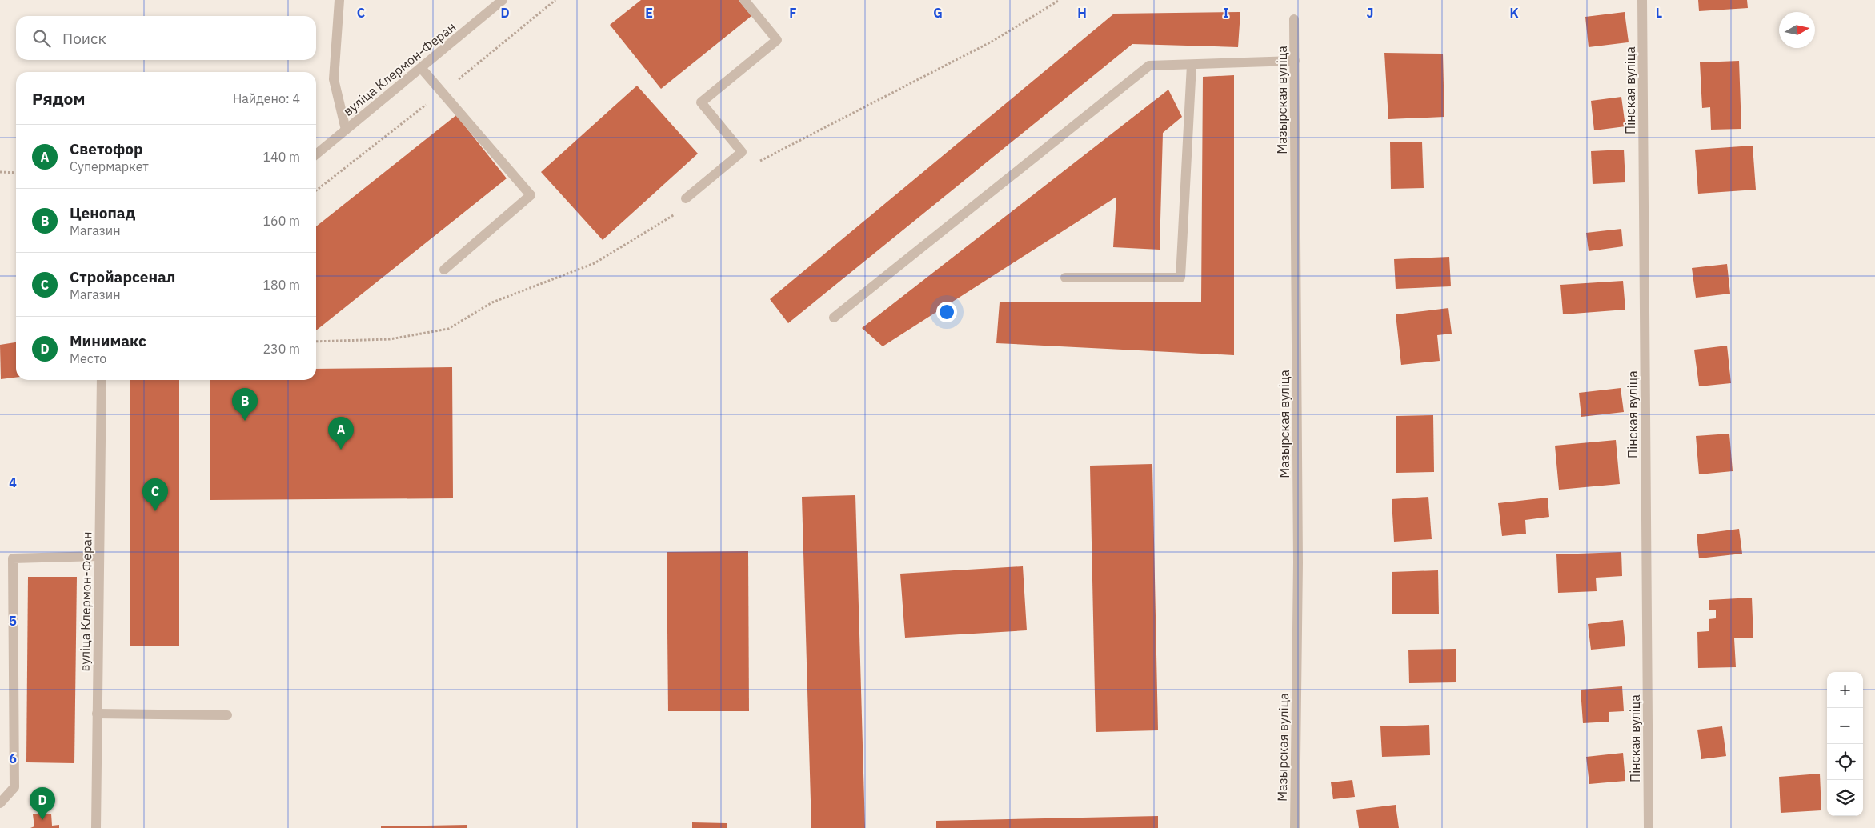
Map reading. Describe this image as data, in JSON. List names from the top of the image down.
{
  "streets": {
    "street": ["вуліца Клермон-Феран", "Пінская вуліца", "Мазырская вуліца"]
  },
  "north": "right",
  "page": {
    "search": "Поиск",
    "heading": ["Рядом", "Найдено: 4"],
    "list": [
      {
        "mark": "A",
        "name": "Светофор",
        "note": "Супермаркет",
        "value": "140 m"
      },
      {
        "mark": "B",
        "name": "Ценопад",
        "note": "Магазин",
        "value": "160 m"
      },
      {
        "mark": "C",
        "name": "Стройарсенал",
        "note": "Магазин",
        "value": "180 m"
      },
      {
        "mark": "D",
        "name": "Минимакс",
        "note": "Место",
        "value": "230 m"
      }
    ],
    "pins": [
      "B",
      "A",
      "C",
      "D"
    ],
    "map_buttons": ["+", "−"]
  },
  "grid": {
    "columns": [
      "C",
      "D",
      "E",
      "F",
      "G",
      "H",
      "I",
      "J",
      "K",
      "L"
    ],
    "rows": ["4", "5", "6"]
  }
}
